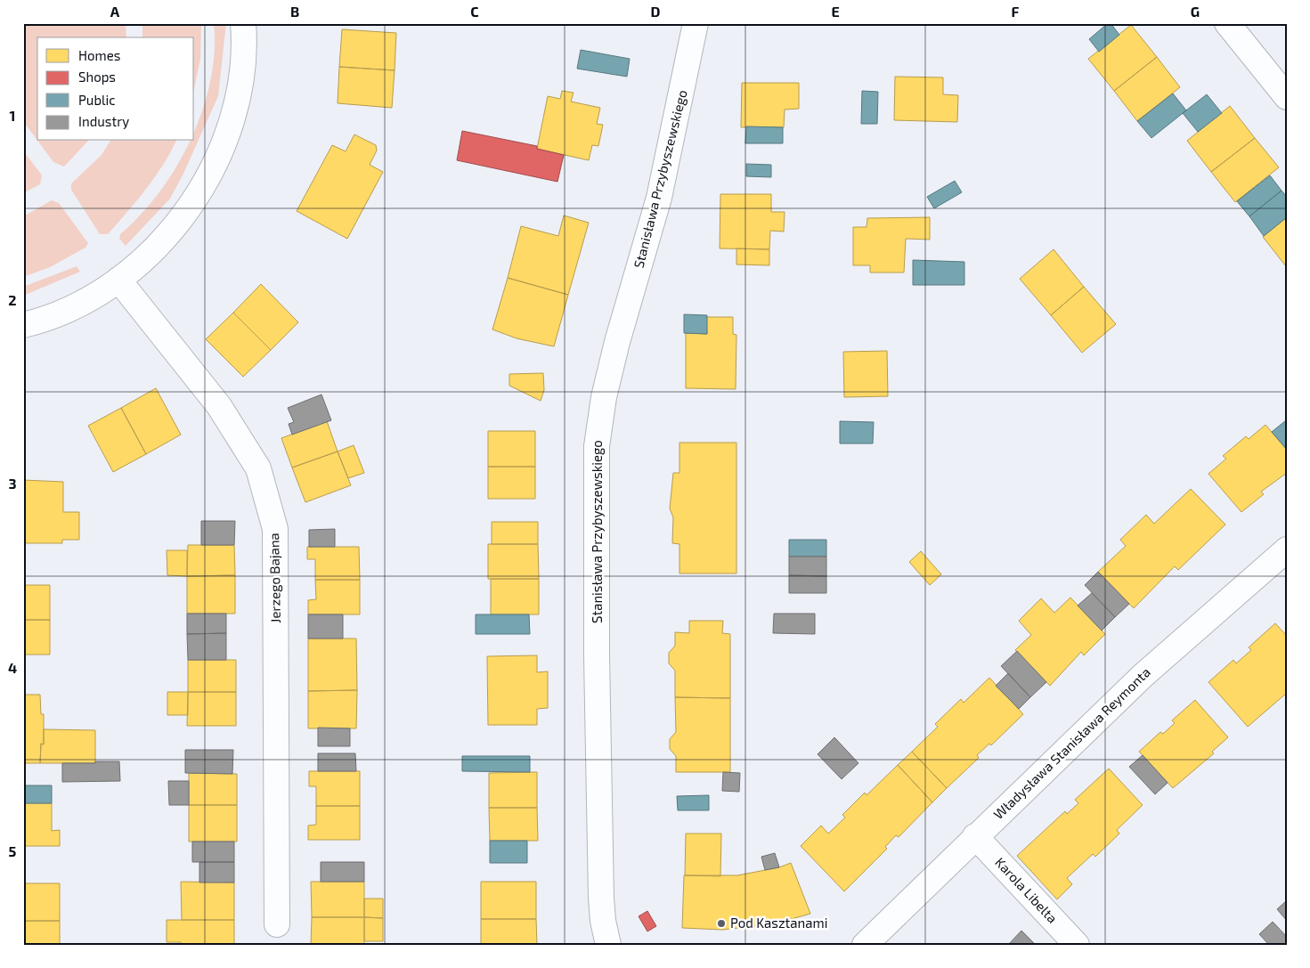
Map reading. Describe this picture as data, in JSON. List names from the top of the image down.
{
  "streets": {
    "street": [
      "Stanisława Przybyszewskiego",
      "Jerzego Bajana",
      "Władysława Stanisława Reymonta",
      "Karola Libelta"
    ]
  },
  "crossings": [
    ["Władysława Stanisława Reymonta", "Karola Libelta"]
  ],
  "places": ["Pod Kasztanami"],
  "legend": [
    "Homes",
    "Shops",
    "Public",
    "Industry"
  ],
  "grid": {
    "columns": [
      "A",
      "B",
      "C",
      "D",
      "E",
      "F",
      "G"
    ],
    "rows": [
      "1",
      "2",
      "3",
      "4",
      "5"
    ]
  }
}
